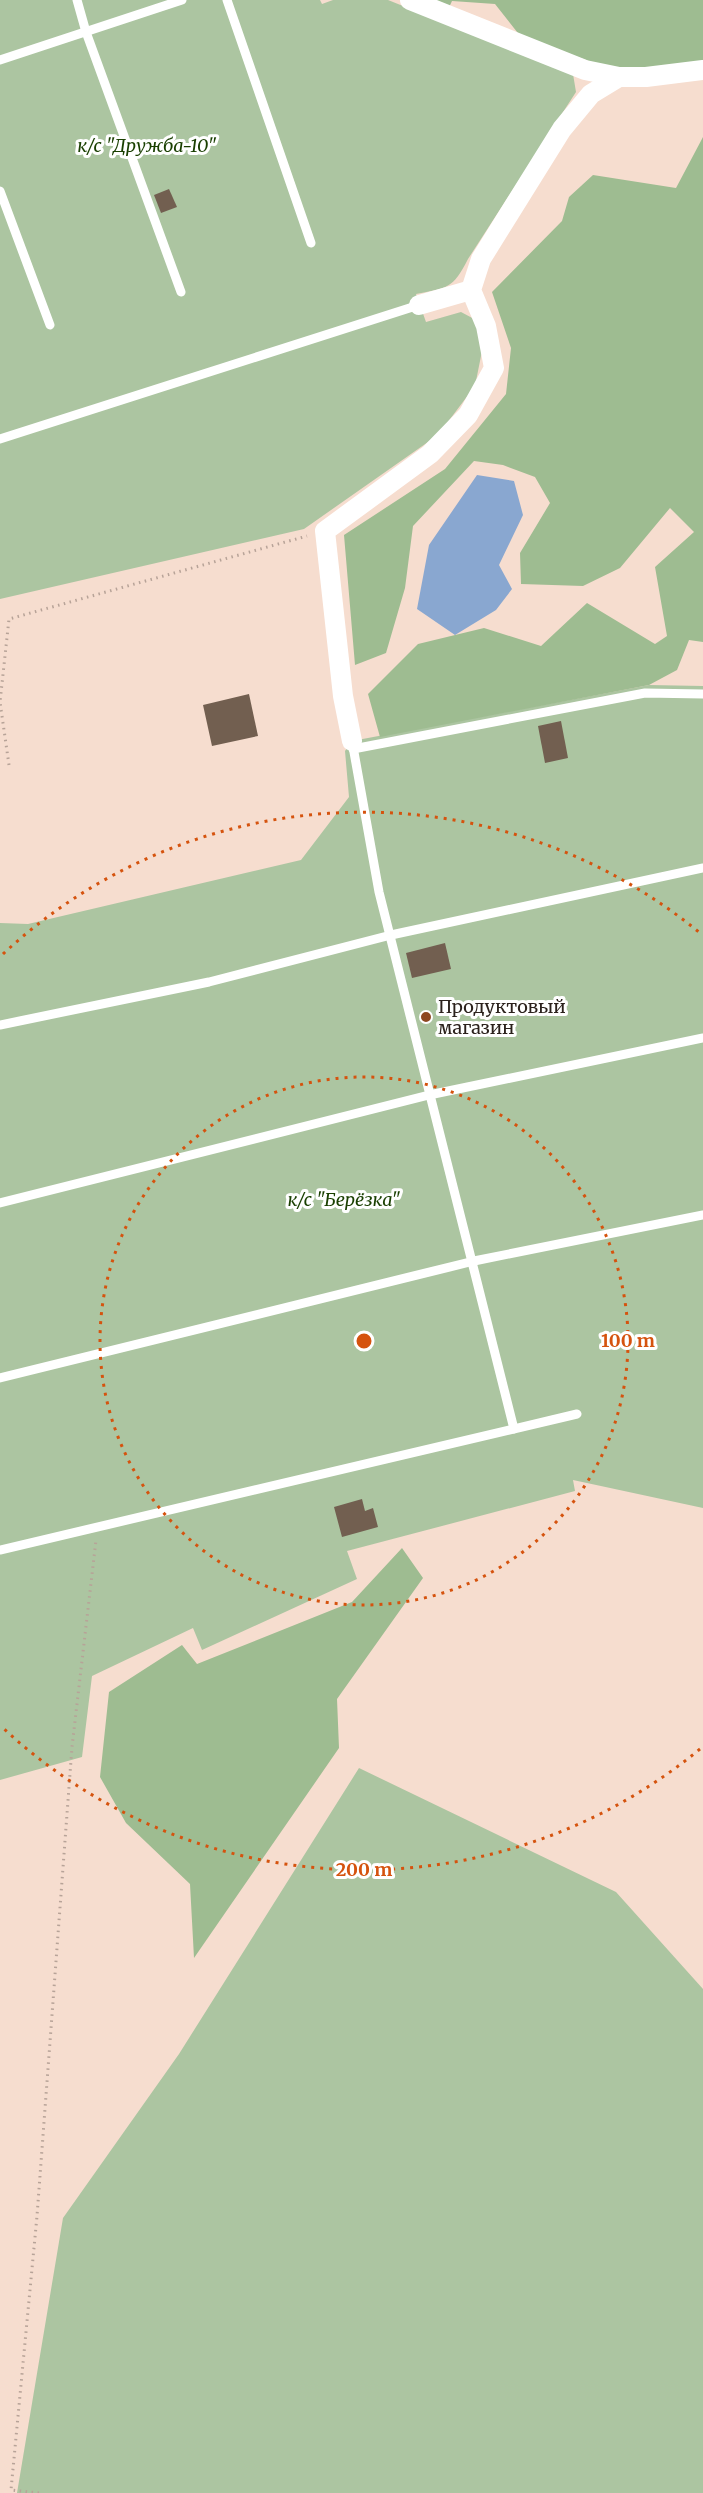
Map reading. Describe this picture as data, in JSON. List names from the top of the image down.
{
  "parks": ["к/с \"Дружба-10\"", "к/с \"Берёзка\""],
  "places": ["Продуктовый магазин"],
  "rings": ["100 m", "200 m"]
}
